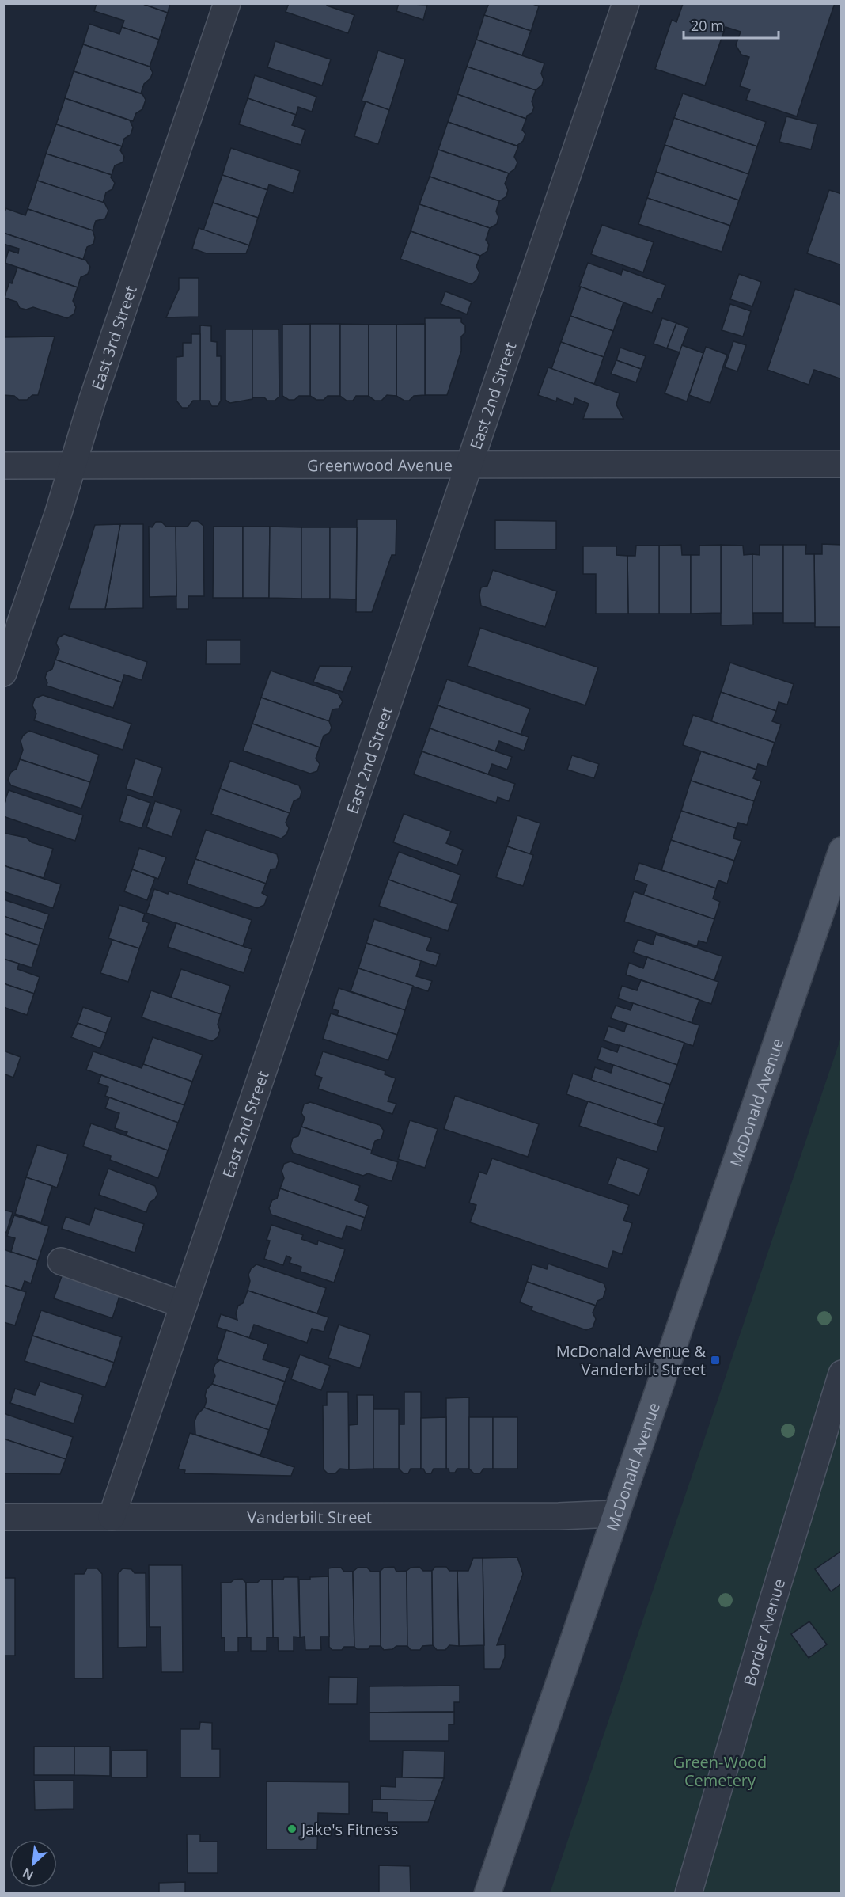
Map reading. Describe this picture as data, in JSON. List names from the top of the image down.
{
  "streets": {
    "main road": ["McDonald Avenue"],
    "street": [
      "East 3rd Street",
      "East 2nd Street",
      "Greenwood Avenue",
      "Vanderbilt Street",
      "Border Avenue"
    ]
  },
  "crossings": [
    ["East 3rd Street", "Greenwood Avenue"],
    ["East 2nd Street", "Greenwood Avenue"],
    ["East 2nd Street", "Vanderbilt Street"],
    ["McDonald Avenue", "Vanderbilt Street"]
  ],
  "parks": ["Green-Wood Cemetery"],
  "places": {
    "transit": ["McDonald Avenue & Vanderbilt Street"],
    "other": ["Jake's Fitness"]
  },
  "scale_bar": "20 m",
  "north": "bottom left"
}
